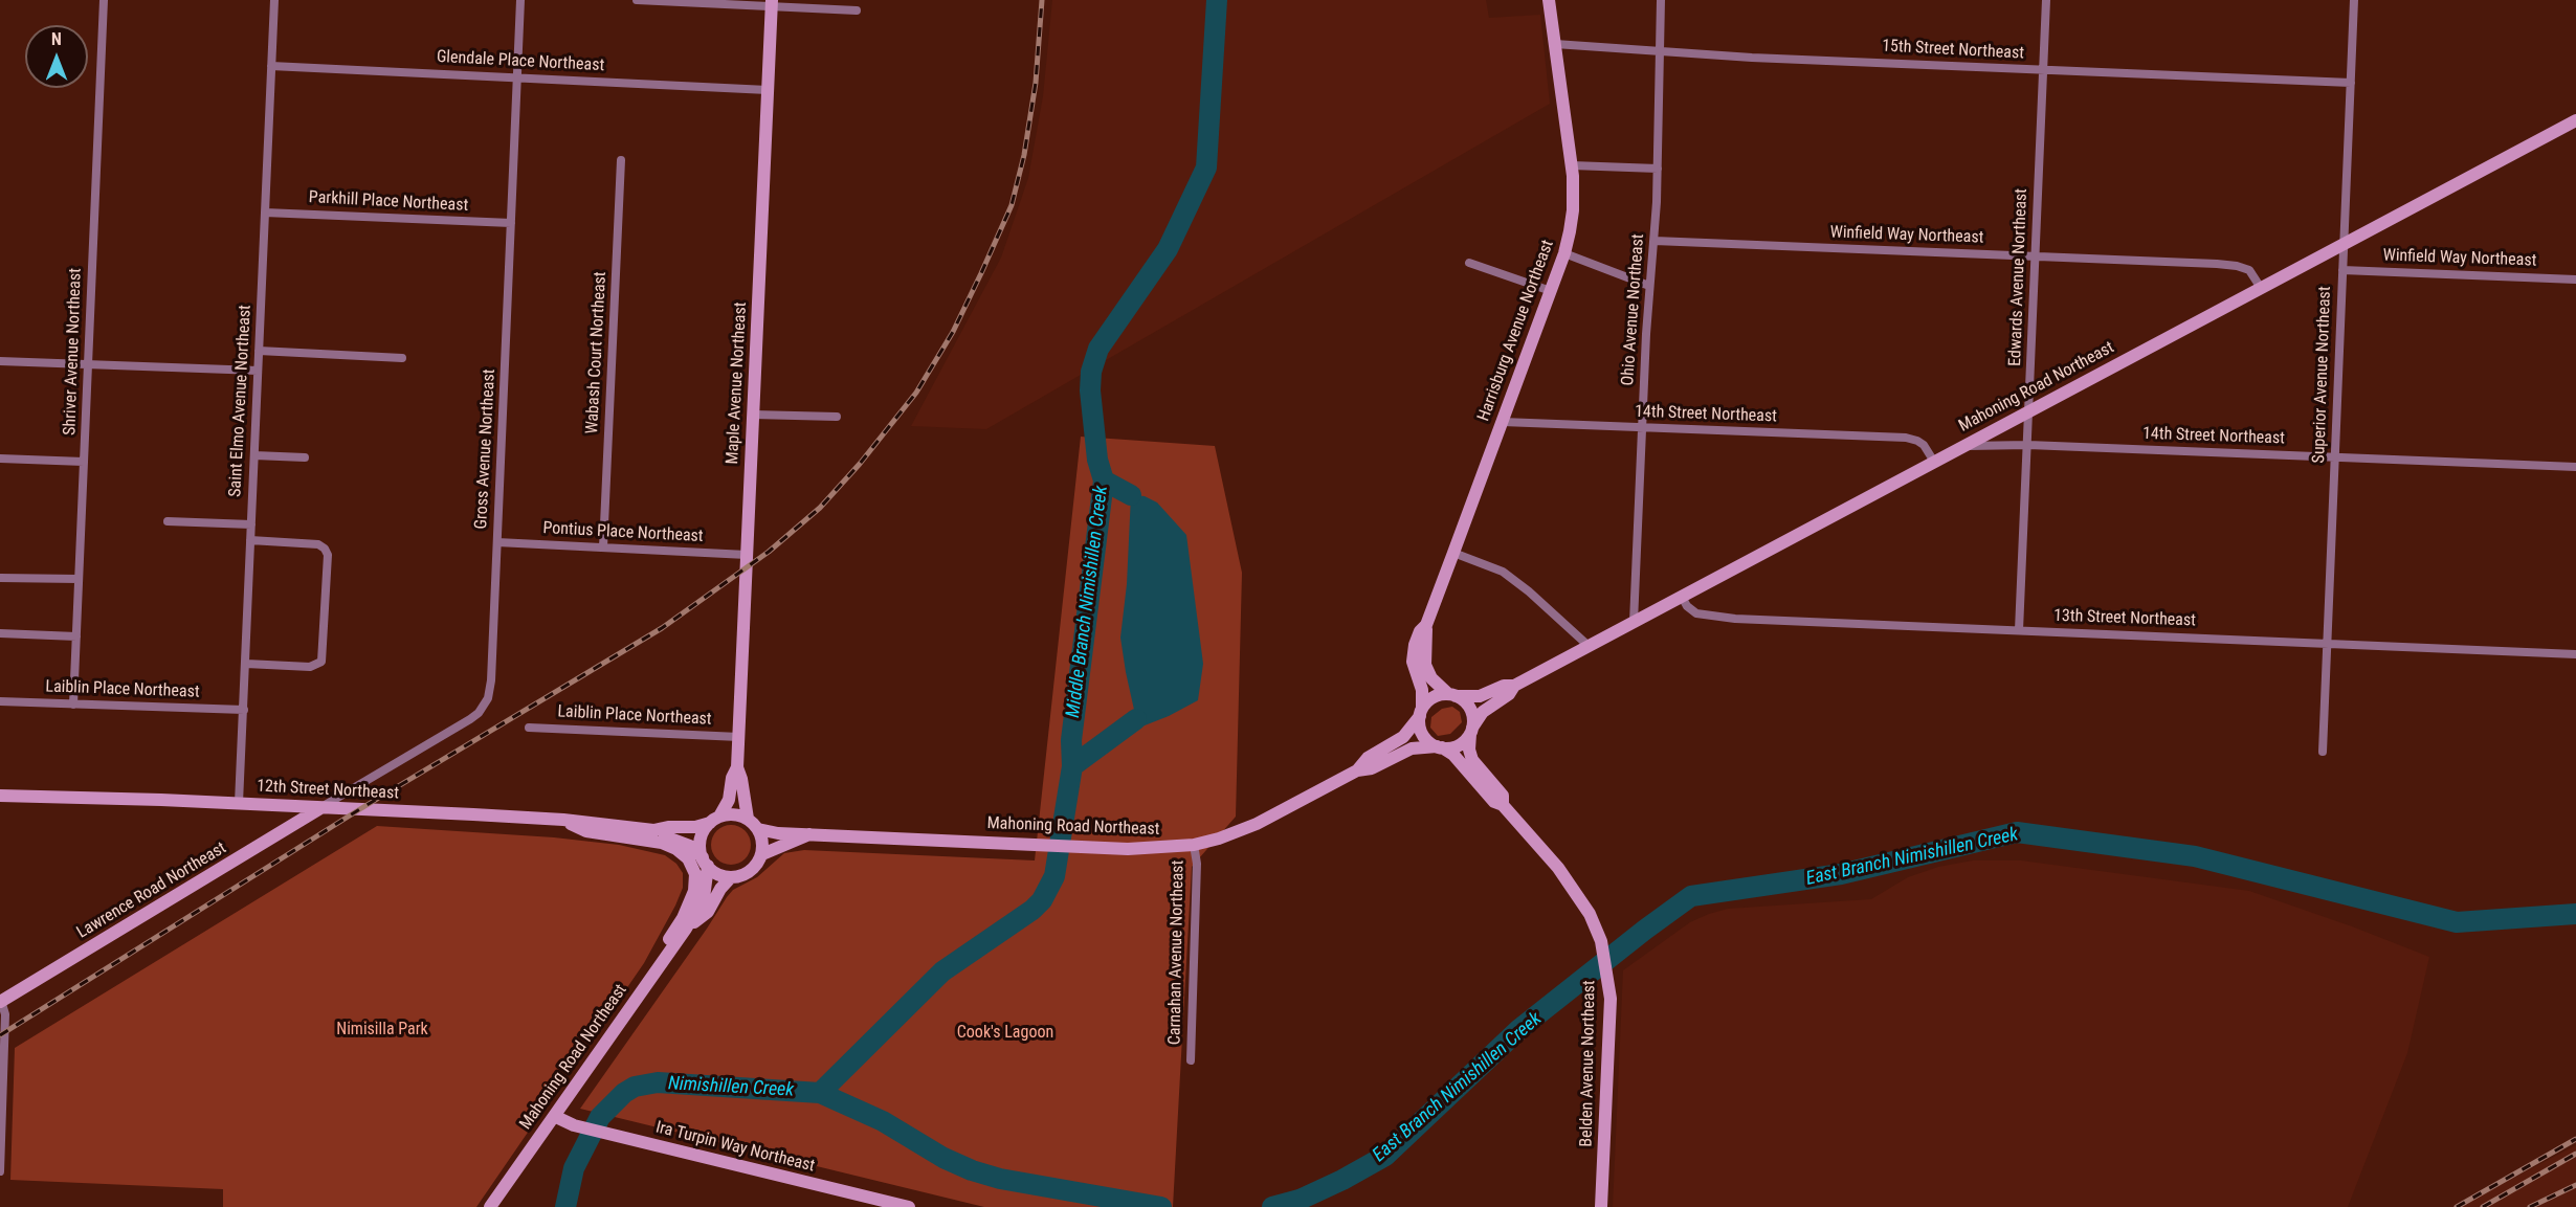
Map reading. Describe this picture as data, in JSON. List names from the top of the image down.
{
  "streets": {
    "main road": [
      "Harrisburg Avenue Northeast",
      "Maple Avenue Northeast",
      "Mahoning Road Northeast",
      "12th Street Northeast",
      "Lawrence Road Northeast",
      "Belden Avenue Northeast",
      "Ira Turpin Way Northeast"
    ],
    "street": [
      "15th Street Northeast",
      "Glendale Place Northeast",
      "Parkhill Place Northeast",
      "Winfield Way Northeast",
      "Edwards Avenue Northeast",
      "Ohio Avenue Northeast",
      "Shriver Avenue Northeast",
      "Wabash Court Northeast",
      "Superior Avenue Northeast",
      "Saint Elmo Avenue Northeast",
      "14th Street Northeast",
      "Gross Avenue Northeast",
      "Pontius Place Northeast",
      "13th Street Northeast",
      "Laiblin Place Northeast",
      "Carnahan Avenue Northeast"
    ]
  },
  "crossings": [
    ["15th Street Northeast", "Edwards Avenue Northeast"],
    ["15th Street Northeast", "Ohio Avenue Northeast"],
    ["15th Street Northeast", "Harrisburg Avenue Northeast"],
    ["15th Street Northeast", "Superior Avenue Northeast"],
    ["Glendale Place Northeast", "Maple Avenue Northeast"],
    ["Glendale Place Northeast", "Saint Elmo Avenue Northeast"],
    ["Glendale Place Northeast", "Gross Avenue Northeast"],
    ["Parkhill Place Northeast", "Saint Elmo Avenue Northeast"],
    ["Parkhill Place Northeast", "Gross Avenue Northeast"],
    ["Winfield Way Northeast", "Edwards Avenue Northeast"],
    ["Winfield Way Northeast", "Ohio Avenue Northeast"],
    ["Winfield Way Northeast", "Superior Avenue Northeast"],
    ["Winfield Way Northeast", "Mahoning Road Northeast"],
    ["Edwards Avenue Northeast", "Mahoning Road Northeast"],
    ["Edwards Avenue Northeast", "14th Street Northeast"],
    ["Edwards Avenue Northeast", "13th Street Northeast"],
    ["Ohio Avenue Northeast", "Mahoning Road Northeast"],
    ["Ohio Avenue Northeast", "14th Street Northeast"],
    ["Harrisburg Avenue Northeast", "Mahoning Road Northeast"],
    ["Harrisburg Avenue Northeast", "14th Street Northeast"],
    ["Harrisburg Avenue Northeast", "Belden Avenue Northeast"],
    ["Shriver Avenue Northeast", "Laiblin Place Northeast"],
    ["Wabash Court Northeast", "Pontius Place Northeast"],
    ["Superior Avenue Northeast", "Mahoning Road Northeast"],
    ["Superior Avenue Northeast", "14th Street Northeast"],
    ["Superior Avenue Northeast", "13th Street Northeast"],
    ["Maple Avenue Northeast", "Mahoning Road Northeast"],
    ["Maple Avenue Northeast", "Pontius Place Northeast"],
    ["Maple Avenue Northeast", "Laiblin Place Northeast"],
    ["Maple Avenue Northeast", "12th Street Northeast"],
    ["Mahoning Road Northeast", "14th Street Northeast"],
    ["Mahoning Road Northeast", "13th Street Northeast"],
    ["Mahoning Road Northeast", "12th Street Northeast"],
    ["Mahoning Road Northeast", "Carnahan Avenue Northeast"],
    ["Mahoning Road Northeast", "Belden Avenue Northeast"],
    ["Mahoning Road Northeast", "Ira Turpin Way Northeast"],
    ["Saint Elmo Avenue Northeast", "Laiblin Place Northeast"],
    ["Saint Elmo Avenue Northeast", "12th Street Northeast"],
    ["Gross Avenue Northeast", "Pontius Place Northeast"],
    ["Gross Avenue Northeast", "12th Street Northeast"],
    ["Gross Avenue Northeast", "Lawrence Road Northeast"],
    ["12th Street Northeast", "Lawrence Road Northeast"]
  ],
  "water": ["Middle Branch Nimishillen Creek", "East Branch Nimishillen Creek", "Nimishillen Creek"],
  "parks": ["Nimisilla Park", "Cook's Lagoon"],
  "north": "top"
}
